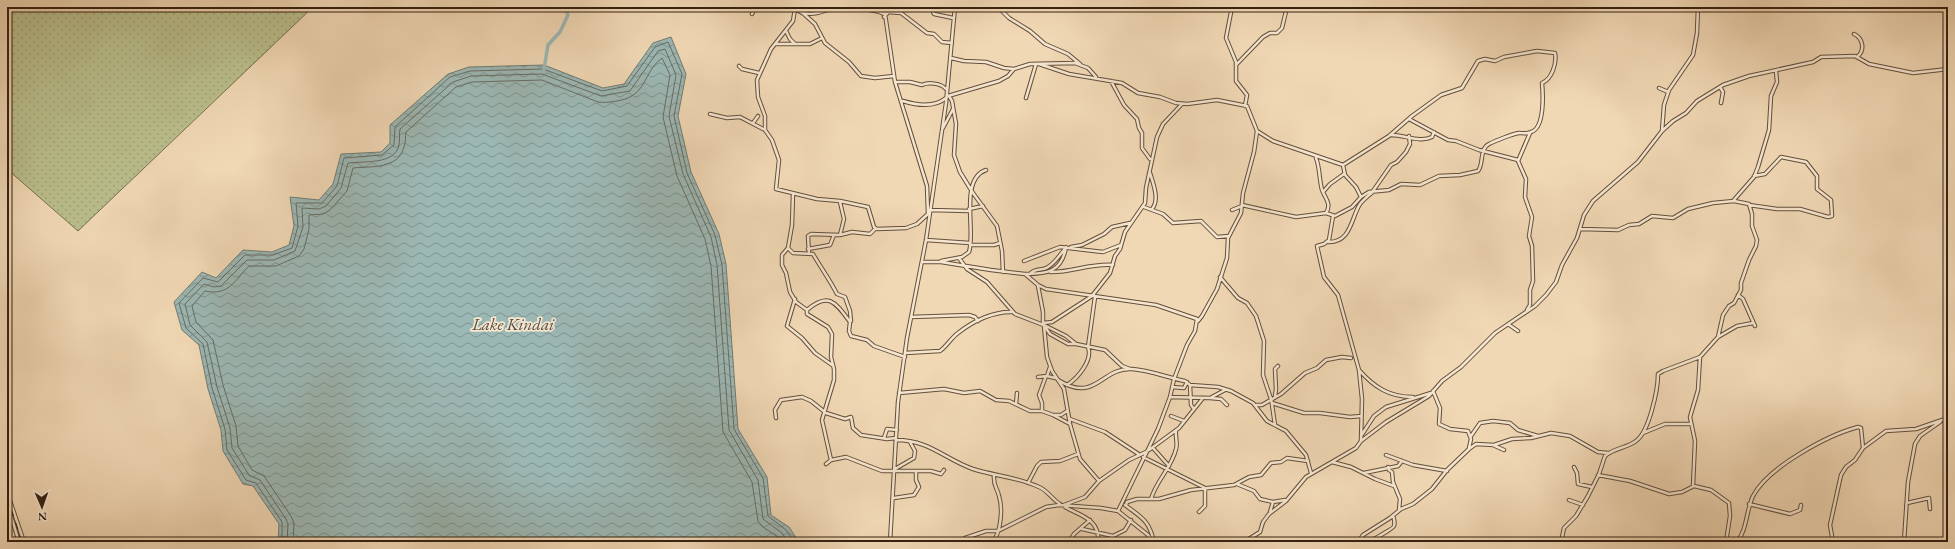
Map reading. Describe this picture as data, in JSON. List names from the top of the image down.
{
  "water": ["Lake Kindai"],
  "north": "bottom"
}
